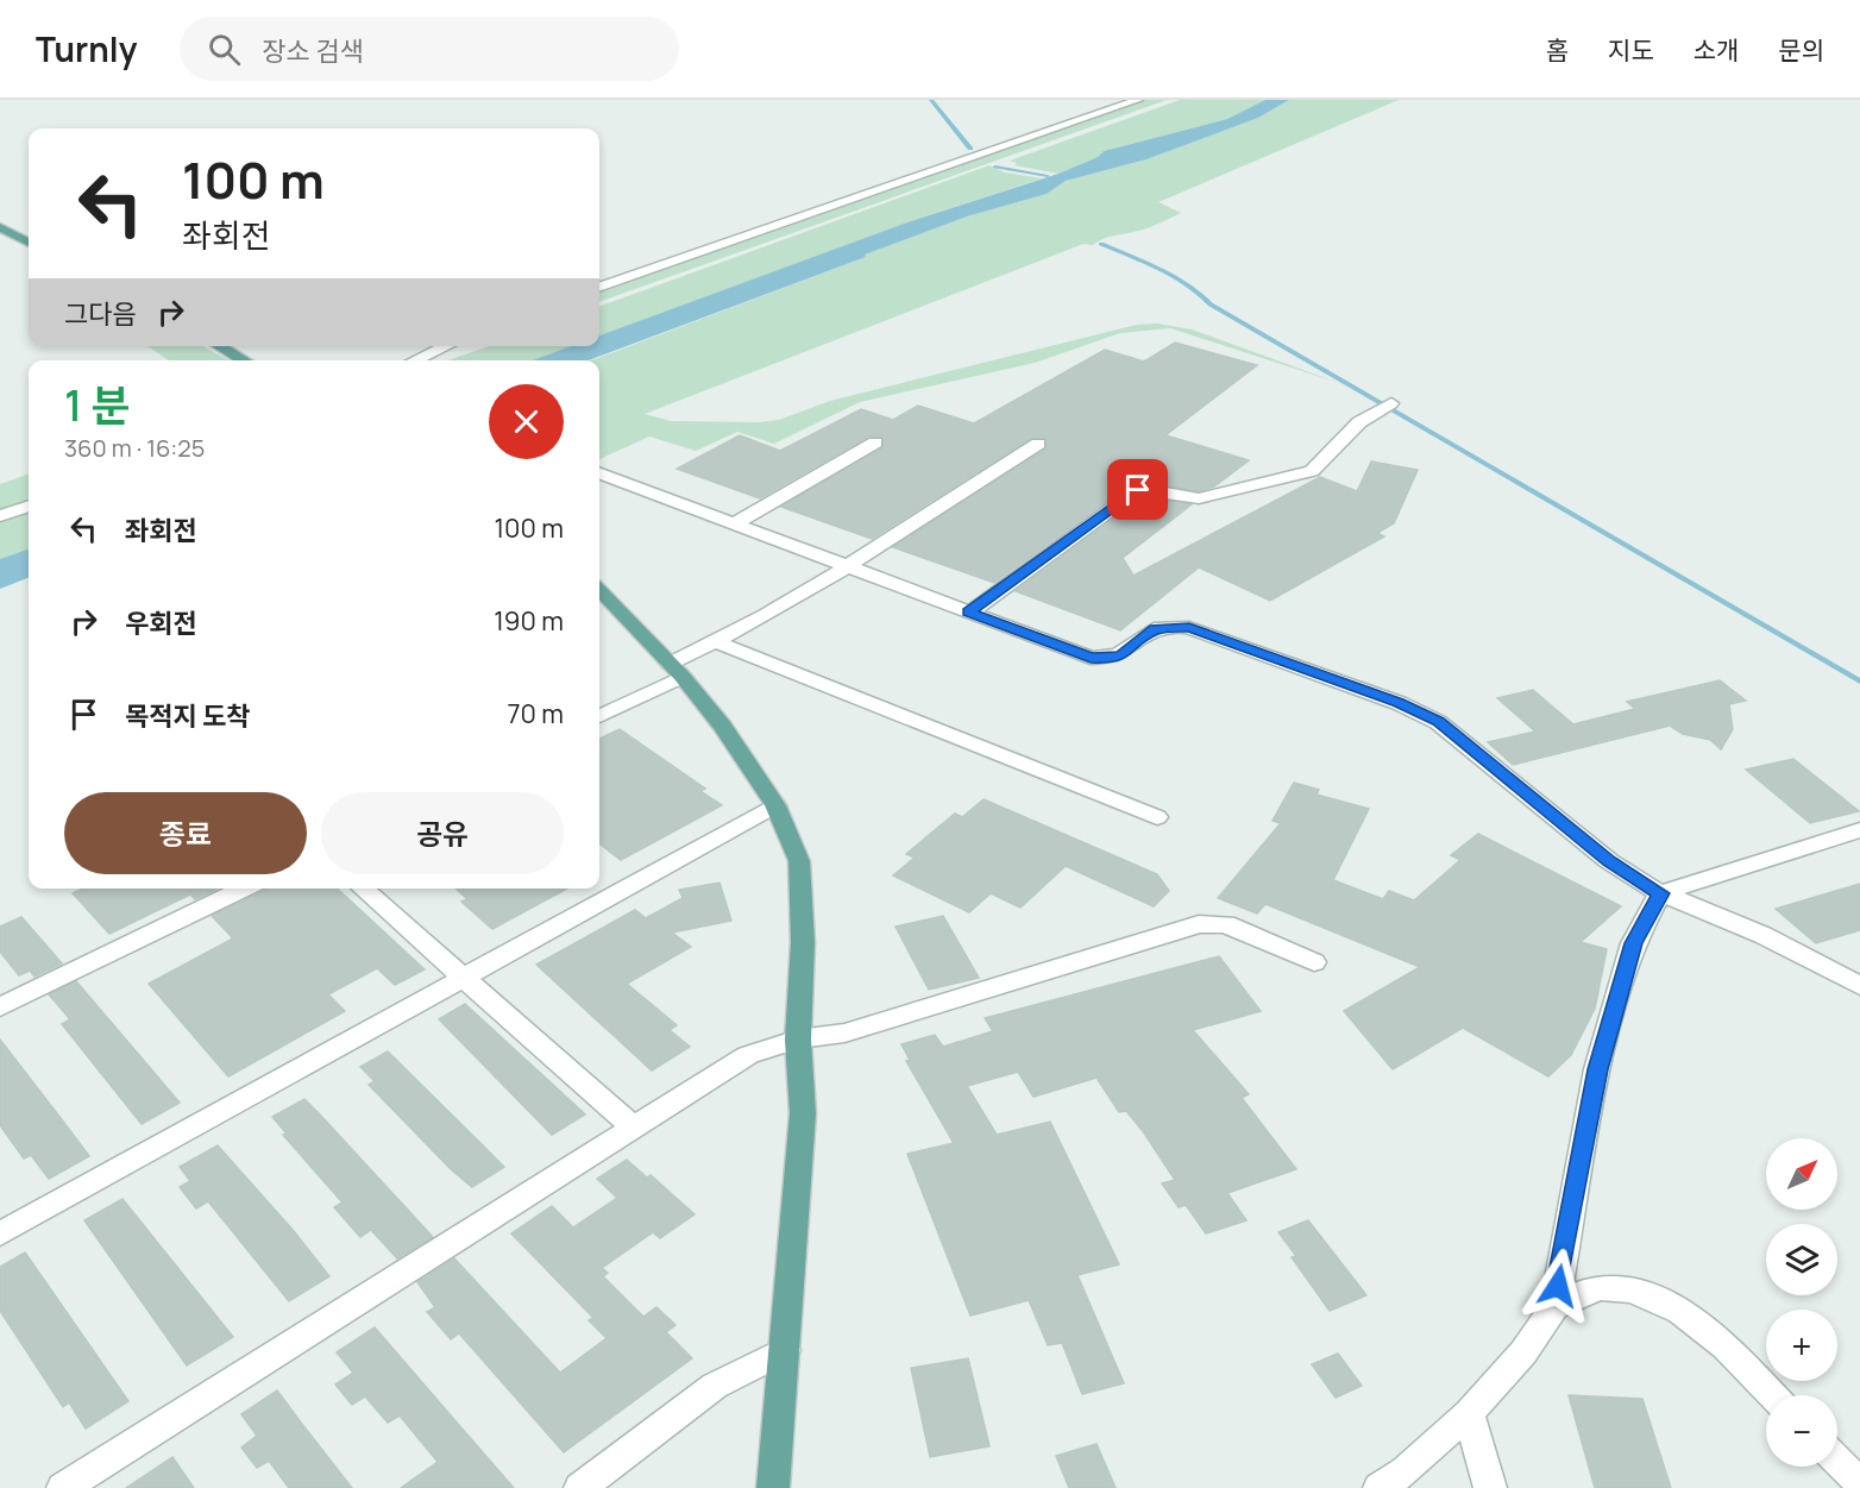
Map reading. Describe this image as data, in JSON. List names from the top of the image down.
{
  "north": "top right",
  "page": {
    "header": "Turnly",
    "search": "장소 검색",
    "nav": [
      "홈",
      "지도",
      "소개",
      "문의"
    ],
    "turn": ["100 m", "좌회전"],
    "then": "그다음",
    "heading": ["1 분", "360 m · 16:25"],
    "list": [
      {
        "name": "좌회전",
        "value": "100 m"
      },
      {
        "name": "우회전",
        "value": "190 m"
      },
      {
        "name": "목적지 도착",
        "value": "70 m"
      }
    ],
    "buttons": ["종료", "공유"],
    "map_buttons": ["+", "−"]
  }
}
